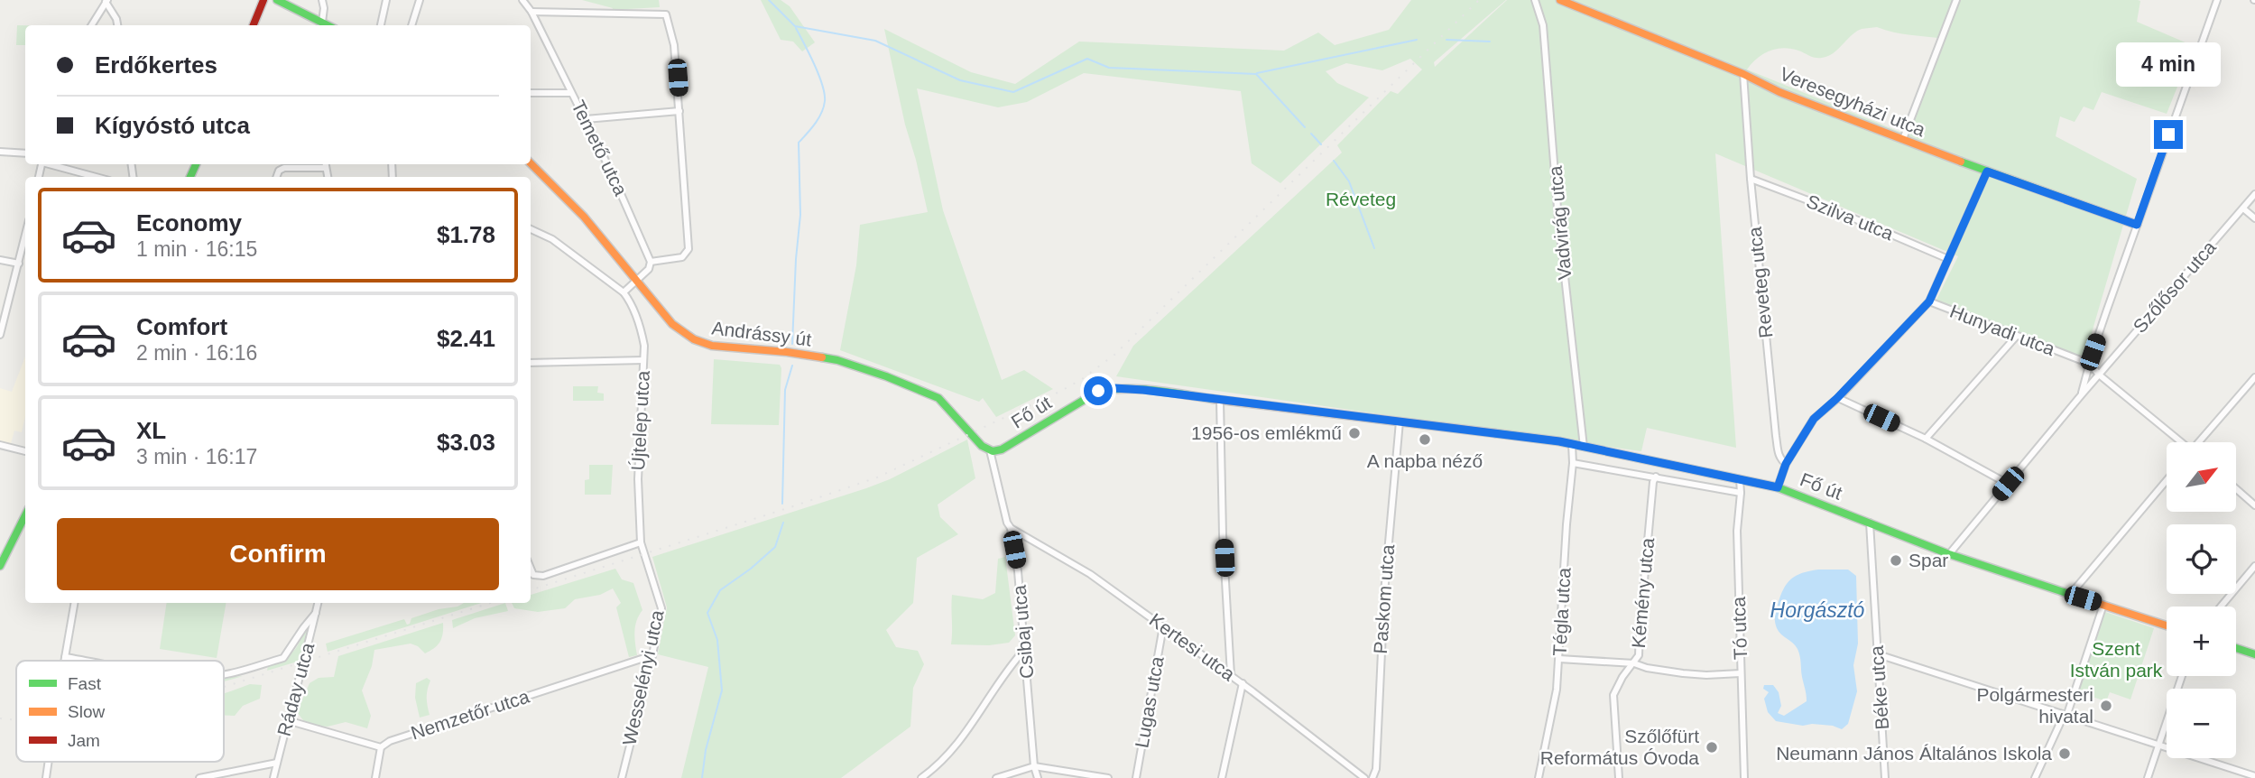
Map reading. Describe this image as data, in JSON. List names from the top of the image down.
{
  "streets": {
    "main road": ["Veresegyházi utca", "Andrássy út", "Fő út"],
    "street": [
      "Temető utca",
      "Szilva utca",
      "Vadvirág utca",
      "Reveteg utca",
      "Szőlősor utca",
      "Hunyadi utca",
      "Újtelep utca",
      "Kémény utca",
      "Paskom utca",
      "Tégla utca",
      "Tó utca",
      "Csibaj utca",
      "Kertesi utca",
      "Wesselényi utca",
      "Béke utca",
      "Ráday utca",
      "Lugas utca",
      "Nemzetőr utca"
    ]
  },
  "crossings": [
    ["Veresegyházi utca", "Reveteg utca"],
    ["Szilva utca", "Reveteg utca"],
    ["Vadvirág utca", "Fő út"],
    ["Szőlősor utca", "Fő út"],
    ["Andrássy út", "Fő út"],
    ["Andrássy út", "Csibaj utca"],
    ["Fő út", "Paskom utca"],
    ["Fő út", "Tégla utca"],
    ["Fő út", "Tó utca"],
    ["Fő út", "Csibaj utca"],
    ["Fő út", "Béke utca"],
    ["Újtelep utca", "Wesselényi utca"],
    ["Csibaj utca", "Kertesi utca"],
    ["Kertesi utca", "Lugas utca"],
    ["Wesselényi utca", "Nemzetőr utca"]
  ],
  "water": ["Horgásztó"],
  "parks": ["Réveteg", "Szent István park"],
  "places": [
    "1956-os emlékmű",
    "A napba néző",
    "Spar",
    "Polgármesteri hivatal",
    "Szőlőfürt Református Óvoda",
    "Neumann János Általános Iskola"
  ],
  "legend": ["Fast", "Slow", "Jam"],
  "north": "top right",
  "page": {
    "banner": ["Erdőkertes", "Kígyóstó utca"],
    "bubble": "4 min",
    "list": [
      {
        "name": "Economy",
        "note": "1 min · 16:15",
        "value": "$1.78"
      },
      {
        "name": "Comfort",
        "note": "2 min · 16:16",
        "value": "$2.41"
      },
      {
        "name": "XL",
        "note": "3 min · 16:17",
        "value": "$3.03"
      }
    ],
    "map_buttons": ["+", "−"],
    "buttons": "Confirm"
  }
}
